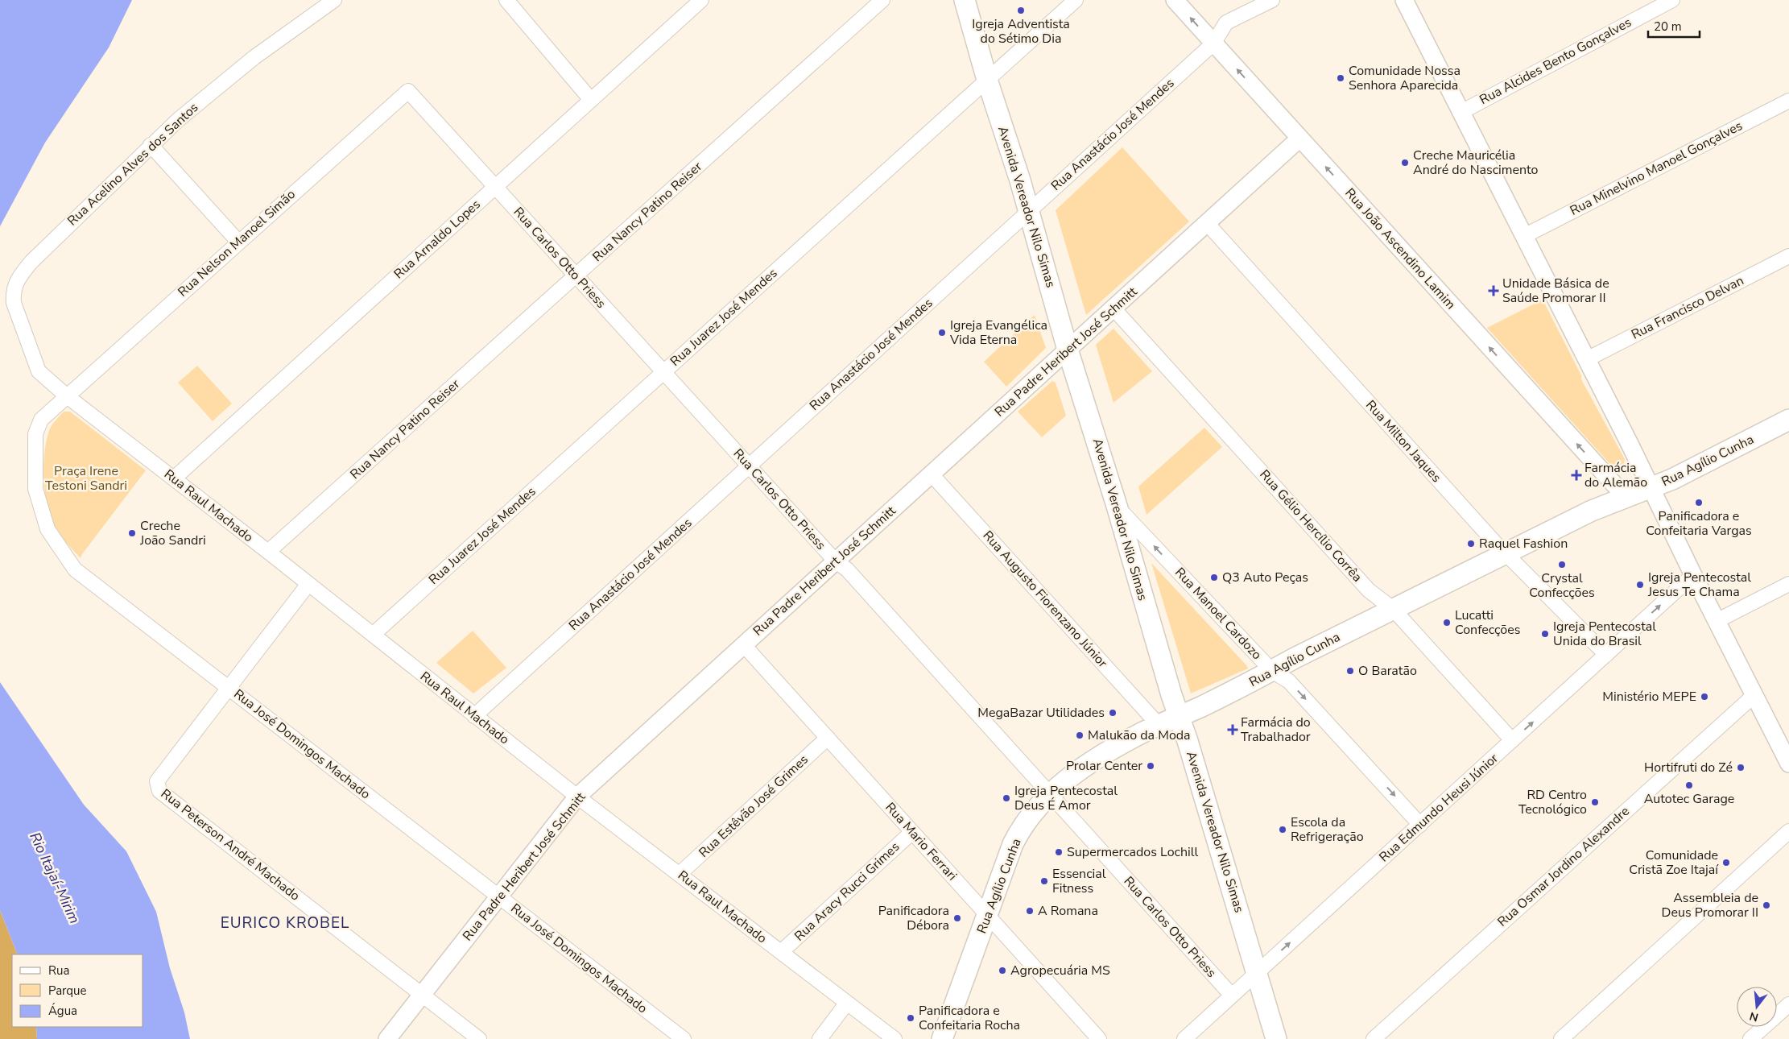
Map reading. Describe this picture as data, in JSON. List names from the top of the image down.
{
  "streets": {
    "main road": ["Avenida Vereador Nilo Simas", "Rua Agílio Cunha"],
    "street": [
      "Rua Alcides Bento Gonçalves",
      "Rua Anastácio José Mendes",
      "Rua Acelino Alves dos Santos",
      "Rua Minelvino Manoel Gonçalves",
      "Rua Nancy Patino Reiser",
      "Rua Arnaldo Lopes",
      "Rua Nelson Manoel Simão",
      "Rua João Ascendino Lamim",
      "Rua Carlos Otto Priess",
      "Rua Francisco Delvan",
      "Rua Juarez José Mendes",
      "Rua Padre Heribert José Schmitt",
      "Rua Milton Jaques",
      "Rua Raul Machado",
      "Rua Gélio Hercílio Corrêa",
      "Rua Augusto Fiorenzano Júnior",
      "Rua Manoel Cardozo",
      "Rua José Domingos Machado",
      "Rua Estêvão José Grimes",
      "Rua Edmundo Heusi Júnior",
      "Rua Mario Ferrari",
      "Rua Peterson André Machado",
      "Rua Osmar Jordino Alexandre",
      "Rua Aracy Rucci Grimes"
    ]
  },
  "crossings": [
    ["Rua Anastácio José Mendes", "Avenida Vereador Nilo Simas"],
    ["Rua Anastácio José Mendes", "Rua João Ascendino Lamim"],
    ["Rua Anastácio José Mendes", "Rua Carlos Otto Priess"],
    ["Rua Anastácio José Mendes", "Rua Raul Machado"],
    ["Rua Acelino Alves dos Santos", "Rua Raul Machado"],
    ["Avenida Vereador Nilo Simas", "Rua Juarez José Mendes"],
    ["Avenida Vereador Nilo Simas", "Rua Padre Heribert José Schmitt"],
    ["Avenida Vereador Nilo Simas", "Rua Agílio Cunha"],
    ["Avenida Vereador Nilo Simas", "Rua Manoel Cardozo"],
    ["Avenida Vereador Nilo Simas", "Rua Edmundo Heusi Júnior"],
    ["Rua Nancy Patino Reiser", "Rua Carlos Otto Priess"],
    ["Rua Nancy Patino Reiser", "Rua Raul Machado"],
    ["Rua Arnaldo Lopes", "Rua Carlos Otto Priess"],
    ["Rua Arnaldo Lopes", "Rua Raul Machado"],
    ["Rua Nelson Manoel Simão", "Rua Carlos Otto Priess"],
    ["Rua Nelson Manoel Simão", "Rua Raul Machado"],
    ["Rua Nelson Manoel Simão", "Rua José Domingos Machado"],
    ["Rua João Ascendino Lamim", "Rua Padre Heribert José Schmitt"],
    ["Rua João Ascendino Lamim", "Rua Agílio Cunha"],
    ["Rua Carlos Otto Priess", "Rua Juarez José Mendes"],
    ["Rua Carlos Otto Priess", "Rua Padre Heribert José Schmitt"],
    ["Rua Carlos Otto Priess", "Rua Agílio Cunha"],
    ["Rua Carlos Otto Priess", "Rua Edmundo Heusi Júnior"],
    ["Rua Juarez José Mendes", "Rua Raul Machado"],
    ["Rua Padre Heribert José Schmitt", "Rua Milton Jaques"],
    ["Rua Padre Heribert José Schmitt", "Rua Raul Machado"],
    ["Rua Padre Heribert José Schmitt", "Rua Gélio Hercílio Corrêa"],
    ["Rua Padre Heribert José Schmitt", "Rua Augusto Fiorenzano Júnior"],
    ["Rua Padre Heribert José Schmitt", "Rua José Domingos Machado"],
    ["Rua Padre Heribert José Schmitt", "Rua Mario Ferrari"],
    ["Rua Padre Heribert José Schmitt", "Rua Peterson André Machado"],
    ["Rua Milton Jaques", "Rua Agílio Cunha"],
    ["Rua Milton Jaques", "Rua Edmundo Heusi Júnior"],
    ["Rua Agílio Cunha", "Rua Gélio Hercílio Corrêa"],
    ["Rua Agílio Cunha", "Rua Augusto Fiorenzano Júnior"],
    ["Rua Agílio Cunha", "Rua Manoel Cardozo"],
    ["Rua Agílio Cunha", "Rua Mario Ferrari"],
    ["Rua Raul Machado", "Rua José Domingos Machado"],
    ["Rua Raul Machado", "Rua Estêvão José Grimes"],
    ["Rua Raul Machado", "Rua Aracy Rucci Grimes"],
    ["Rua Gélio Hercílio Corrêa", "Rua Edmundo Heusi Júnior"],
    ["Rua Manoel Cardozo", "Rua Edmundo Heusi Júnior"],
    ["Rua José Domingos Machado", "Rua Peterson André Machado"],
    ["Rua Estêvão José Grimes", "Rua Mario Ferrari"],
    ["Rua Mario Ferrari", "Rua Aracy Rucci Grimes"]
  ],
  "one_way": ["Rua Edmundo Heusi Júnior"],
  "districts": ["EURICO KROBEL"],
  "water": ["Rio Itajaí-Mirim"],
  "parks": ["Praça Irene Testoni Sandri"],
  "places": {
    "other": [
      "Igreja Adventista do Sétimo Dia",
      "Comunidade Nossa Senhora Aparecida",
      "Creche Mauricélia André do Nascimento",
      "Igreja Evangélica Vida Eterna",
      "Panificadora e Confeitaria Vargas",
      "Creche João Sandri",
      "Raquel Fashion",
      "Crystal Confecções",
      "Q3 Auto Peças",
      "Igreja Pentecostal Jesus Te Chama",
      "Lucatti Confecções",
      "Igreja Pentecostal Unida do Brasil",
      "O Baratão",
      "Ministério MEPE",
      "MegaBazar Utilidades",
      "Malukão da Moda",
      "Prolar Center",
      "Hortifruti do Zé",
      "Autotec Garage",
      "Igreja Pentecostal Deus É Amor",
      "RD Centro Tecnológico",
      "Escola da Refrigeração",
      "Supermercados Lochill",
      "Comunidade Cristã Zoe Itajaí",
      "Essencial Fitness",
      "Assembleia de Deus Promorar II",
      "A Romana",
      "Panificadora Débora",
      "Agropecuária MS",
      "Panificadora e Confeitaria Rocha"
    ],
    "health": ["Unidade Básica de Saúde Promorar II", "Farmácia do Alemão", "Farmácia do Trabalhador"]
  },
  "legend": ["Rua", "Parque", "Água"],
  "scale_bar": "20 m",
  "north": "bottom"
}
